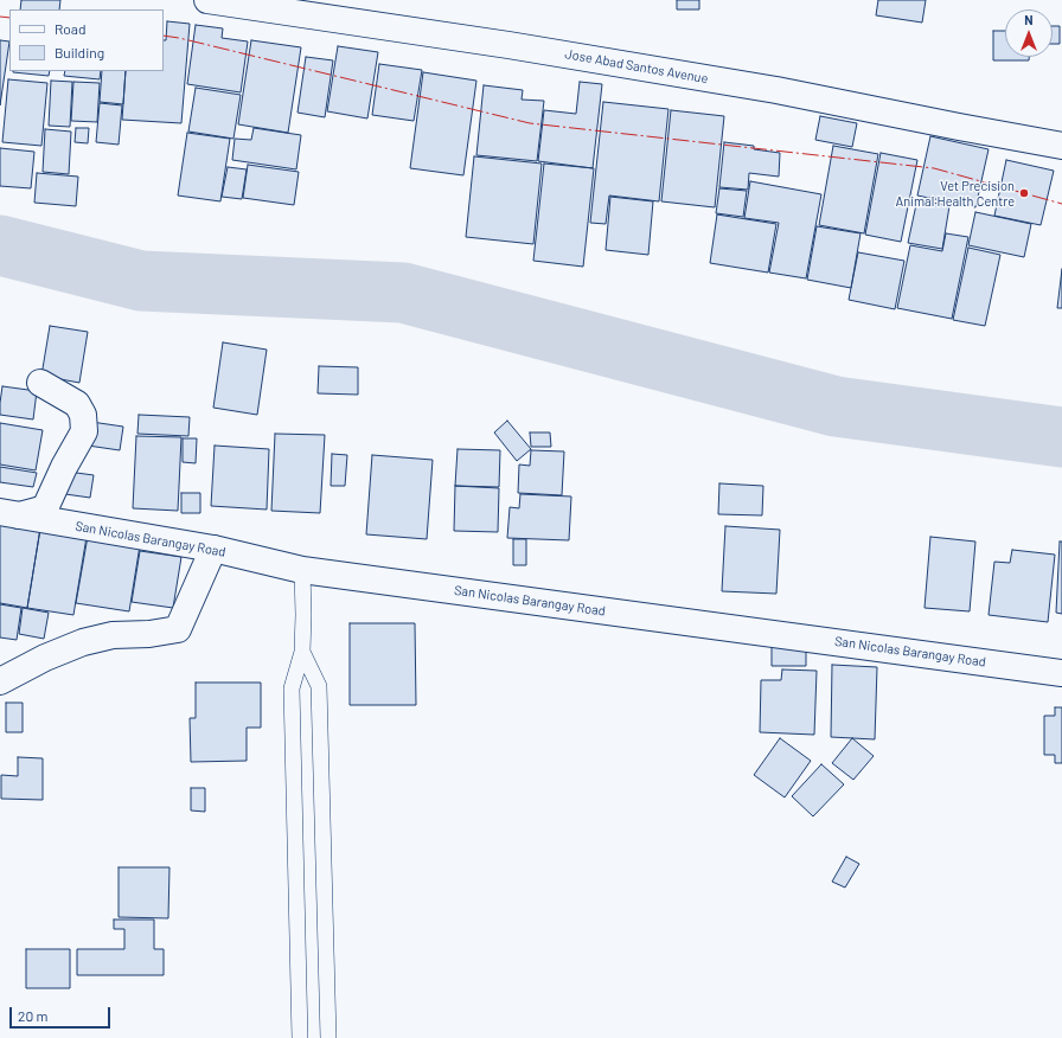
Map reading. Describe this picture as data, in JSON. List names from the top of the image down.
{
  "streets": {
    "main road": ["Jose Abad Santos Avenue", "San Nicolas Barangay Road"]
  },
  "places": ["Vet Precision Animal Health Centre"],
  "legend": ["Road", "Building"],
  "scale_bar": "20 m",
  "north": "top"
}
